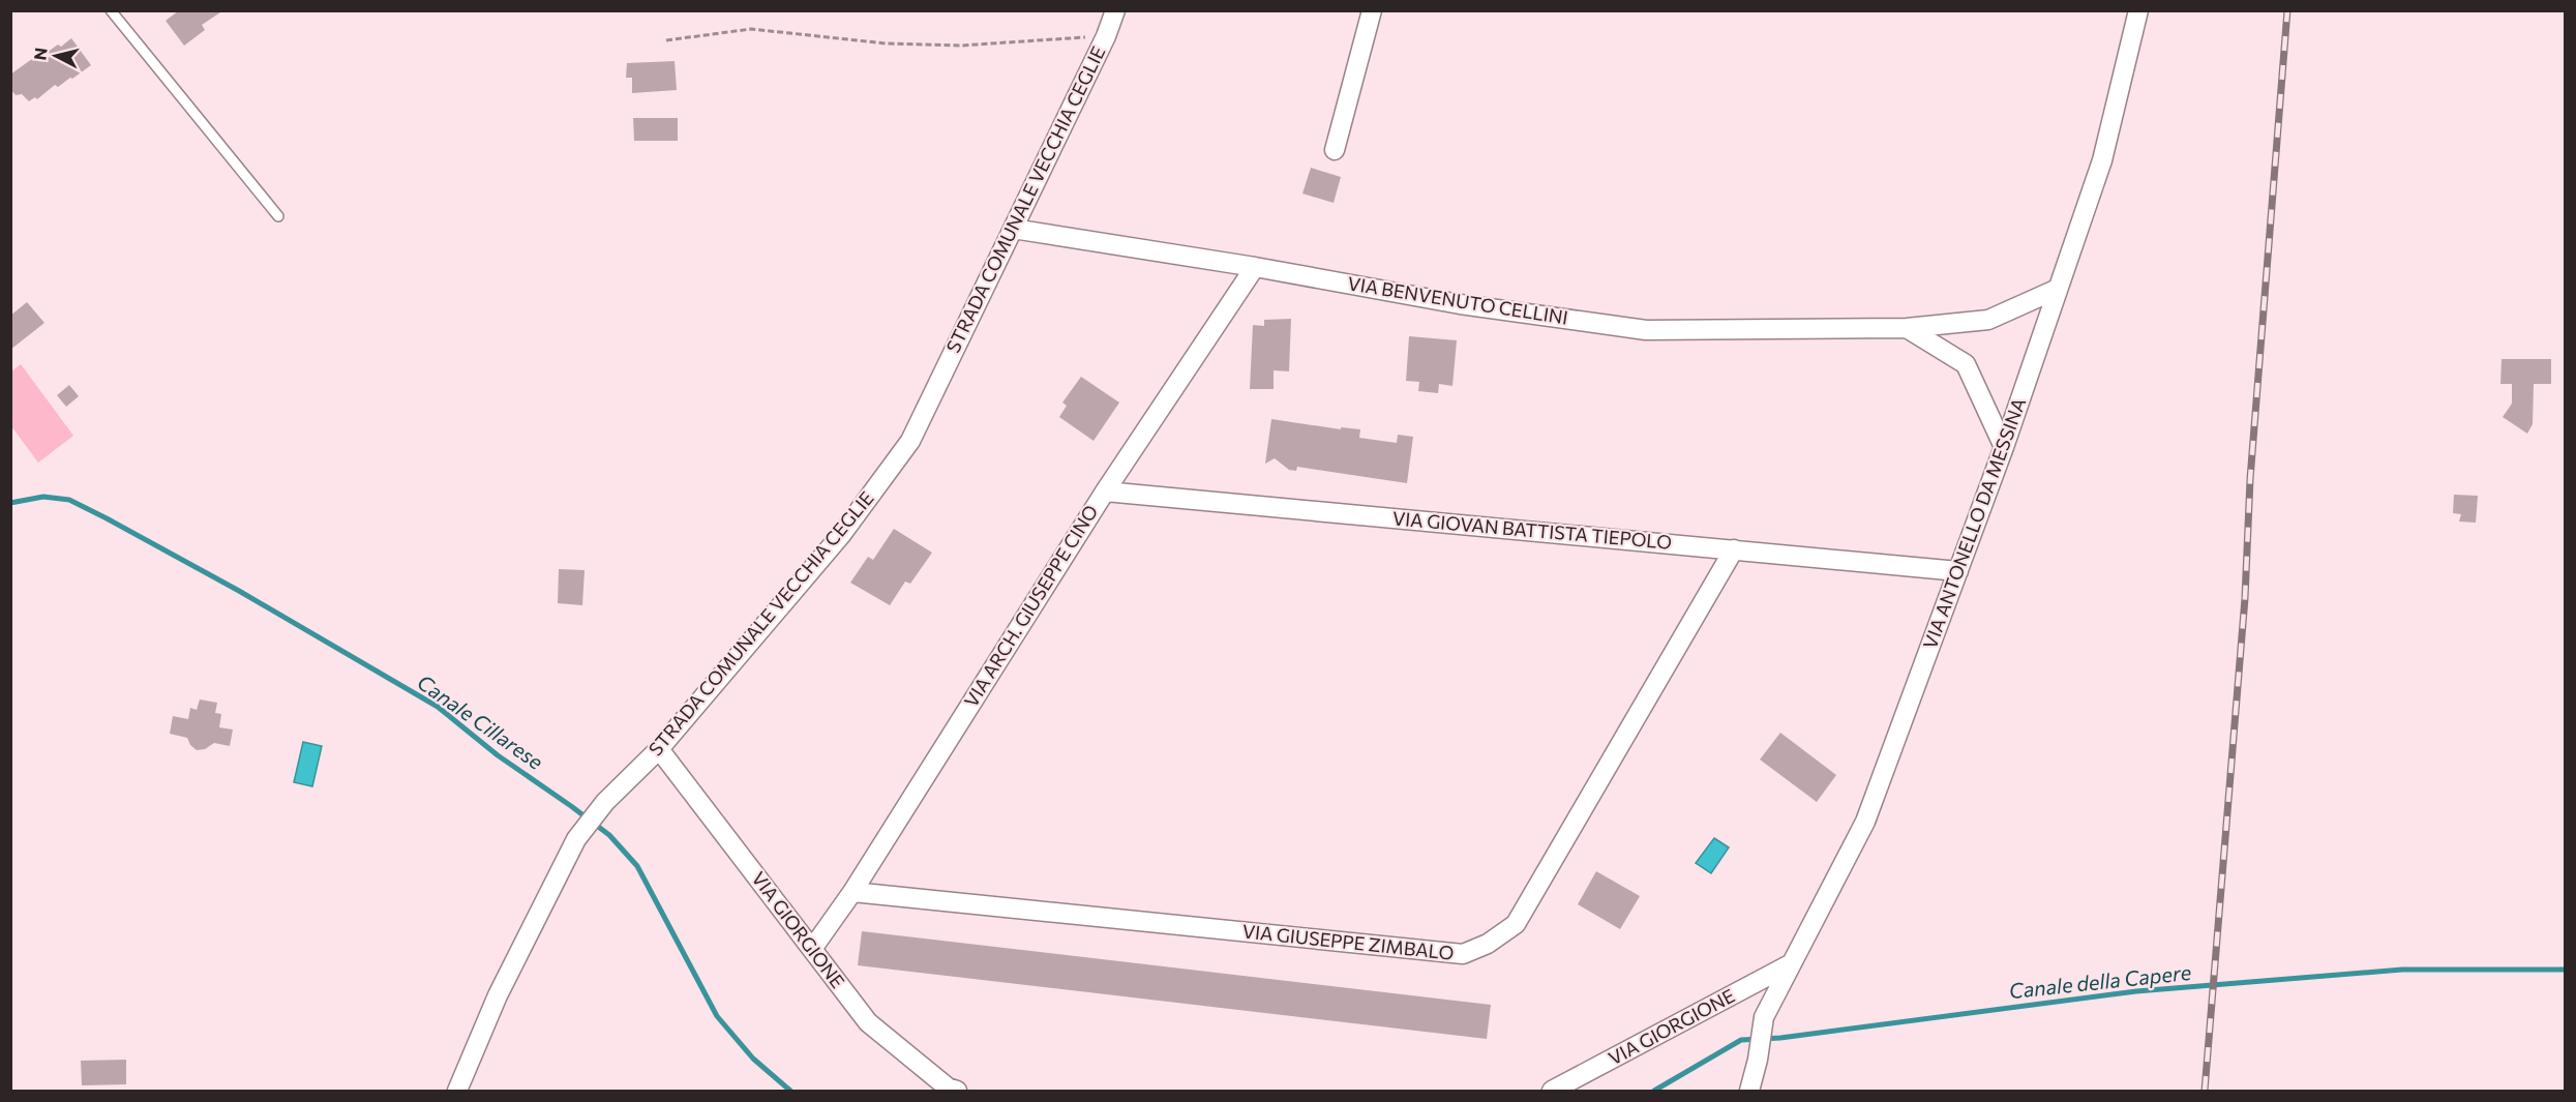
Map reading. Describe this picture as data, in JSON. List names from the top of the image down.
{
  "streets": {
    "street": [
      "STRADA COMUNALE VECCHIA CEGLIE",
      "VIA BENVENUTO CELLINI",
      "VIA ANTONELLO DA MESSINA",
      "VIA GIOVAN BATTISTA TIEPOLO",
      "VIA ARCH. GIUSEPPE CINO",
      "VIA GIORGIONE",
      "VIA GIUSEPPE ZIMBALO"
    ]
  },
  "crossings": [
    ["STRADA COMUNALE VECCHIA CEGLIE", "VIA BENVENUTO CELLINI"],
    ["STRADA COMUNALE VECCHIA CEGLIE", "VIA GIORGIONE"],
    ["VIA BENVENUTO CELLINI", "VIA ANTONELLO DA MESSINA"],
    ["VIA BENVENUTO CELLINI", "VIA ARCH. GIUSEPPE CINO"],
    ["VIA ANTONELLO DA MESSINA", "VIA GIOVAN BATTISTA TIEPOLO"],
    ["VIA ANTONELLO DA MESSINA", "VIA GIORGIONE"],
    ["VIA GIOVAN BATTISTA TIEPOLO", "VIA ARCH. GIUSEPPE CINO"],
    ["VIA GIOVAN BATTISTA TIEPOLO", "VIA GIUSEPPE ZIMBALO"],
    ["VIA ARCH. GIUSEPPE CINO", "VIA GIORGIONE"],
    ["VIA ARCH. GIUSEPPE CINO", "VIA GIUSEPPE ZIMBALO"]
  ],
  "water": ["Canale Cillarese", "Canale della Capere"],
  "north": "left"
}
